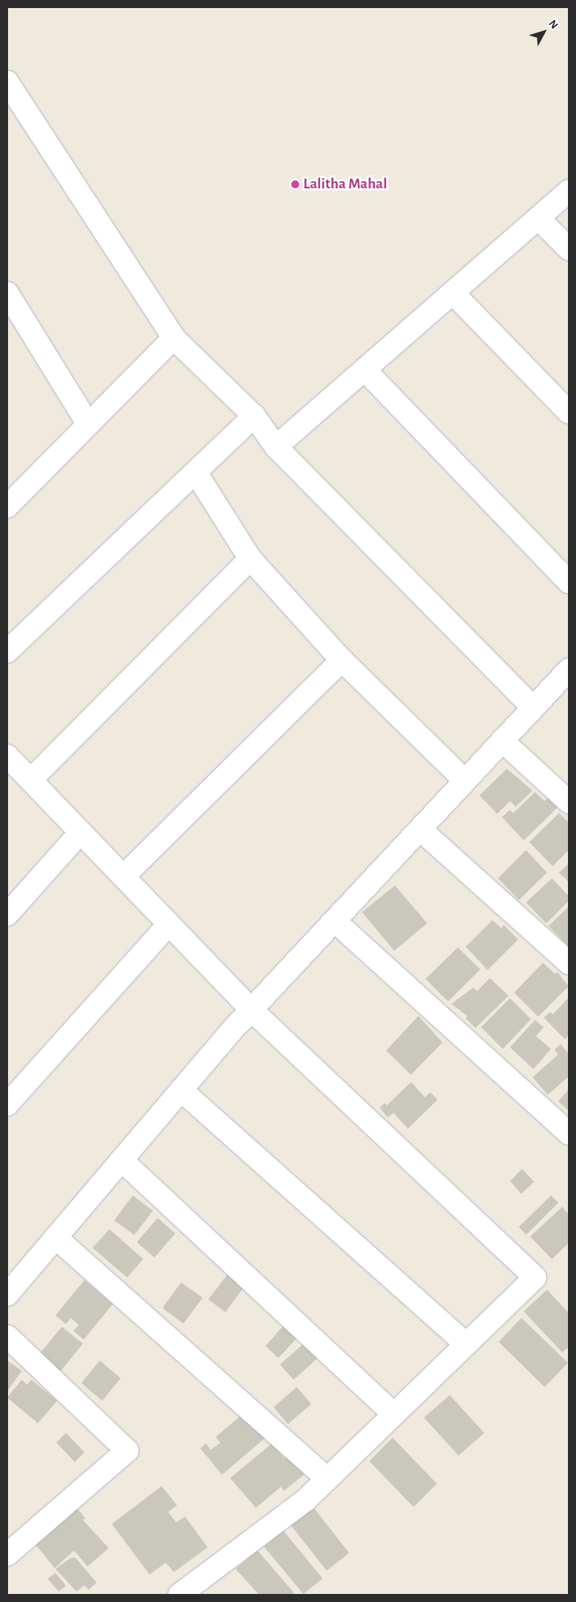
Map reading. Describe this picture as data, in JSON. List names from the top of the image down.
{
  "places": ["Lalitha Mahal"],
  "north": "top right"
}
